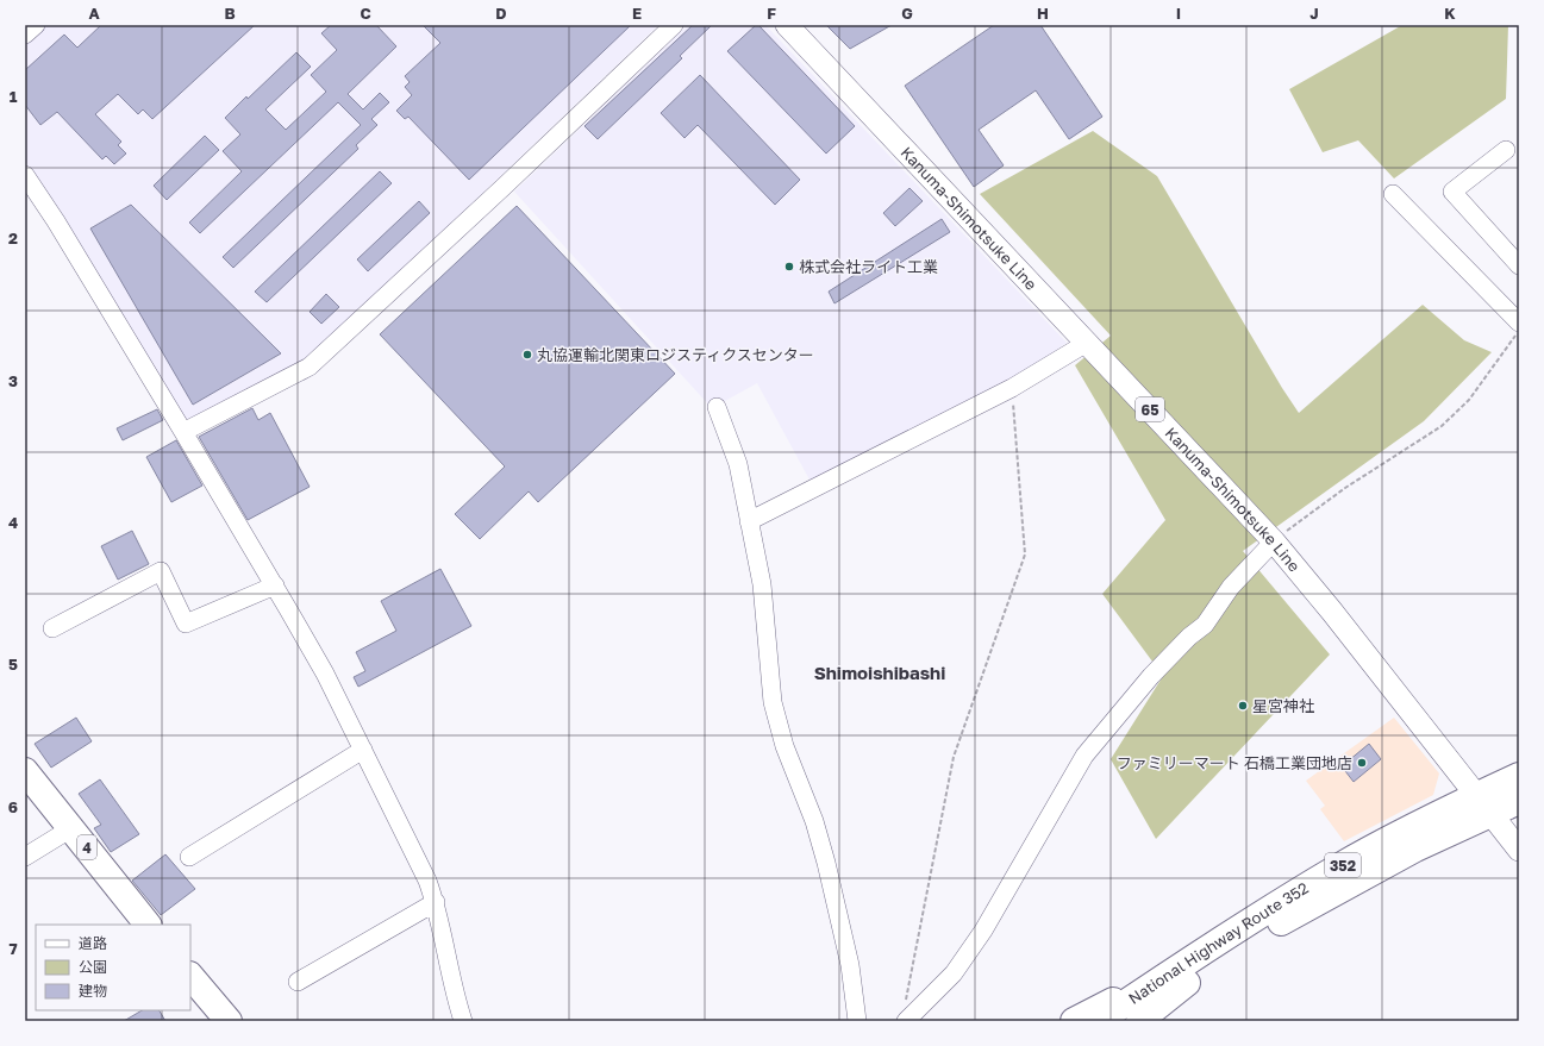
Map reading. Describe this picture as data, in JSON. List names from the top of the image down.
{
  "streets": {
    "highway": ["4", "352", "National Highway Route 352"],
    "main road": ["Kanuma-Shimotsuke Line", "65"]
  },
  "crossings": [
    ["Kanuma-Shimotsuke Line", "National Highway Route 352"],
    ["352", "National Highway Route 352"]
  ],
  "districts": ["Shimoishibashi"],
  "places": [
    "株式会社ライト工業",
    "丸協運輸北関東ロジスティクスセンター",
    "星宮神社",
    "ファミリーマート 石橋工業団地店"
  ],
  "legend": ["道路", "公園", "建物"],
  "grid": {
    "columns": [
      "A",
      "B",
      "C",
      "D",
      "E",
      "F",
      "G",
      "H",
      "I",
      "J",
      "K"
    ],
    "rows": [
      "1",
      "2",
      "3",
      "4",
      "5",
      "6",
      "7"
    ]
  }
}
